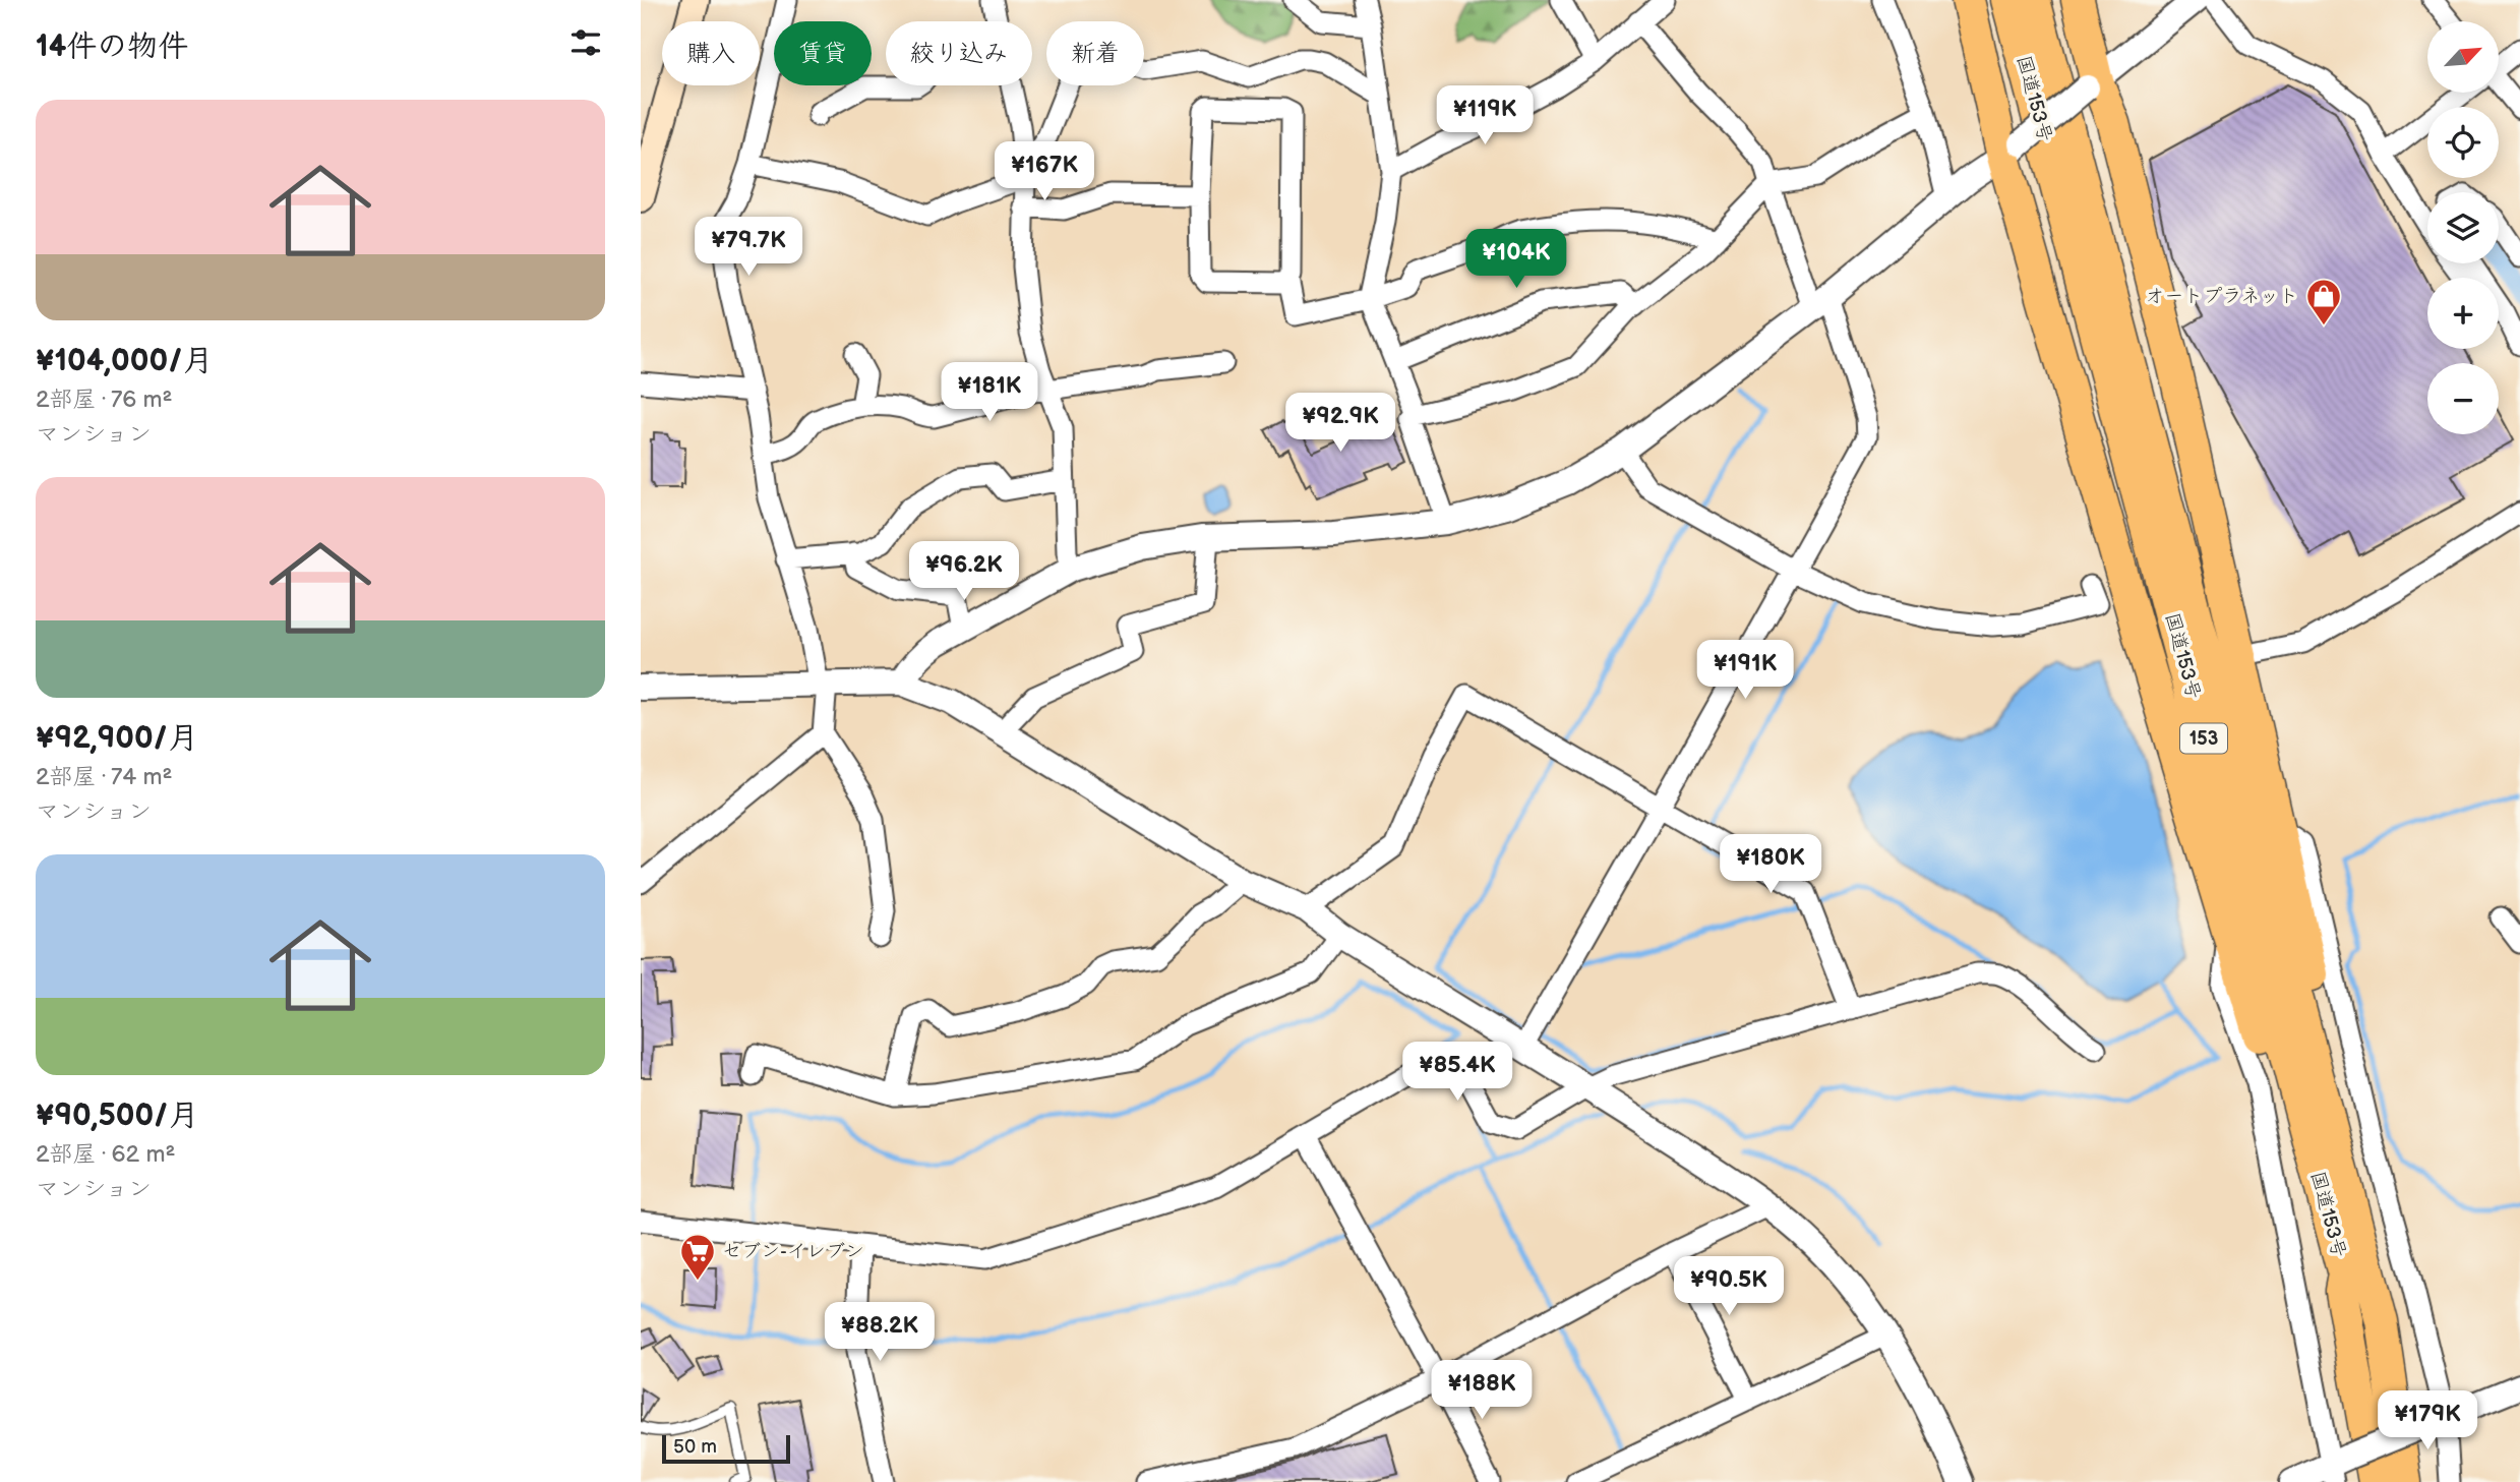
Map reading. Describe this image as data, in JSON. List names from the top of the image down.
{
  "streets": {
    "highway": ["国道153号", "153"]
  },
  "crossings": [
    ["国道153号", "153"]
  ],
  "places": {
    "shop": ["オートプラネット"],
    "supermarket": ["セブン-イレブン"]
  },
  "scale_bar": "50 m",
  "north": "top right",
  "page": {
    "heading": "14件の物件",
    "map_buttons": ["+", "−"],
    "chip": [
      "購入",
      "賃貸",
      "絞り込み",
      "新着"
    ],
    "list": [
      {
        "name": "¥104,000/月",
        "note": "2部屋 · 76 m² · マンション"
      },
      {
        "name": "¥92,900/月",
        "note": "2部屋 · 74 m² · マンション"
      },
      {
        "name": "¥90,500/月",
        "note": "2部屋 · 62 m² · マンション"
      }
    ],
    "price": [
      "¥119K",
      "¥167K",
      "¥79.7K",
      "¥104K",
      "¥181K",
      "¥92.9K",
      "¥96.2K",
      "¥191K",
      "¥180K",
      "¥85.4K",
      "¥90.5K",
      "¥88.2K",
      "¥188K",
      "¥179K"
    ],
    "scale": "50 m"
  }
}
